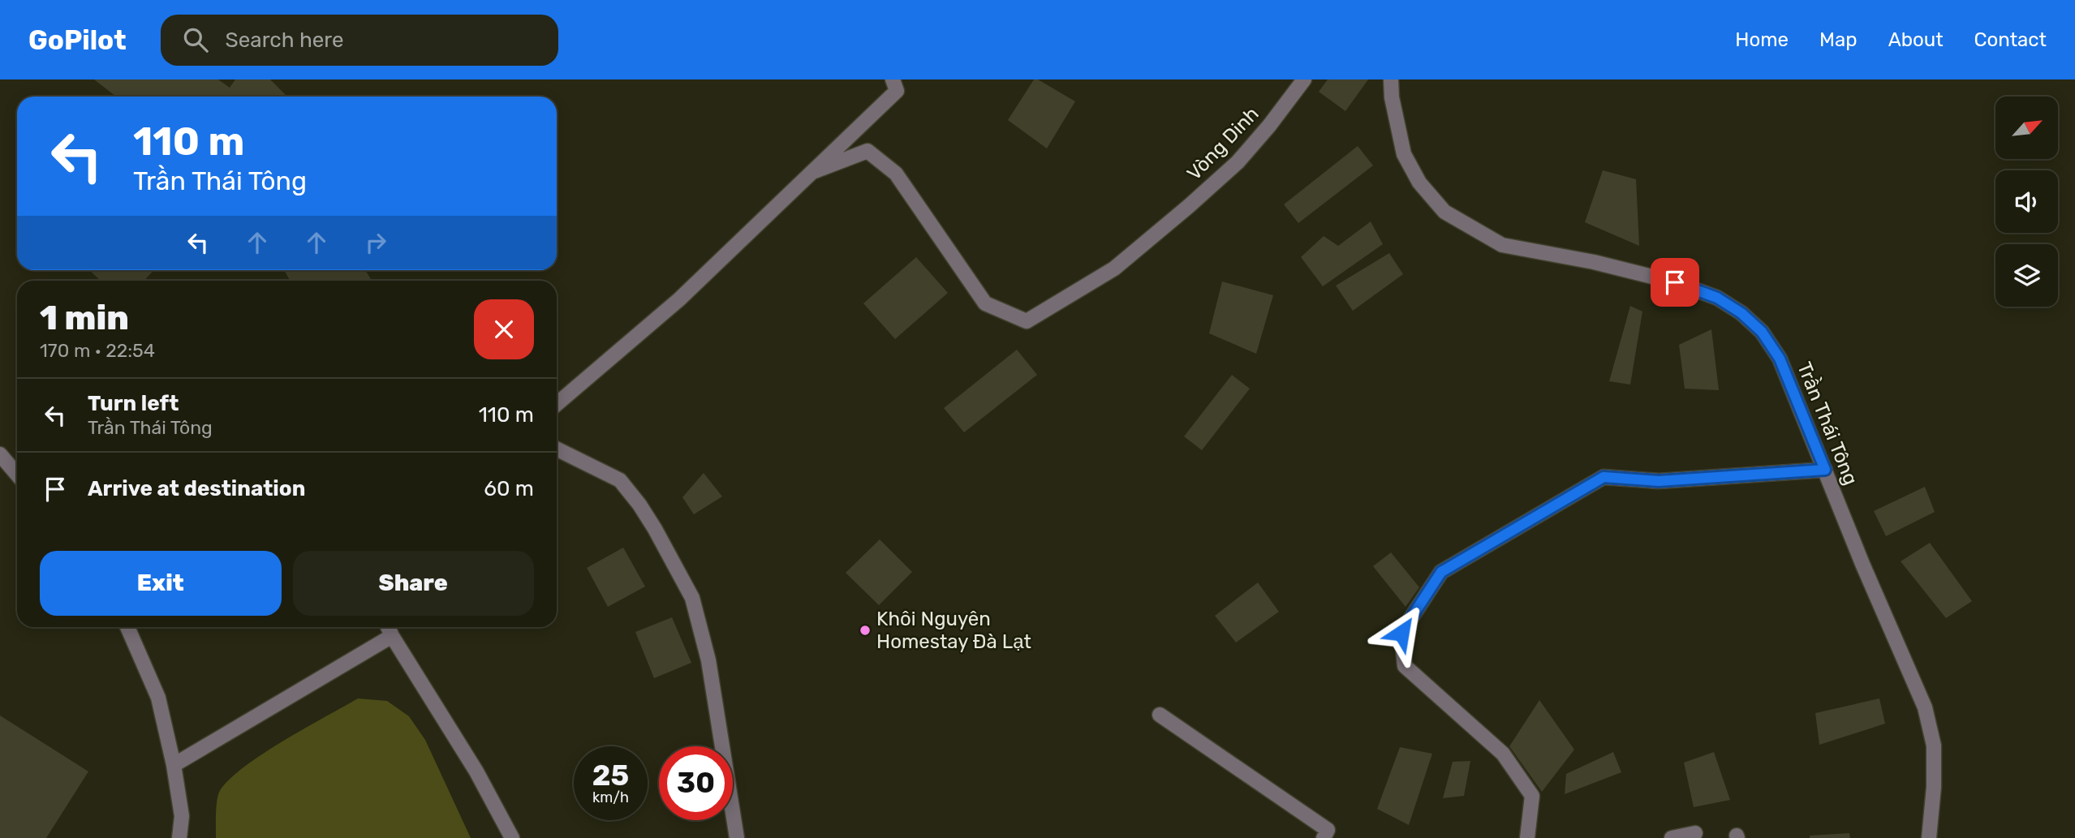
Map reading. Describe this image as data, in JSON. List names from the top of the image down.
{
  "streets": {
    "street": ["Vòng Dinh", "Trần Thái Tông"]
  },
  "places": ["Khôi Nguyên Homestay Đà Lạt"],
  "north": "top right",
  "page": {
    "header": "GoPilot",
    "search": "Search here",
    "nav": [
      "Home",
      "Map",
      "About",
      "Contact"
    ],
    "turn": ["110 m", "Trần Thái Tông"],
    "heading": ["1 min", "170 m · 22:54"],
    "list": [
      {
        "name": "Turn left",
        "note": "Trần Thái Tông",
        "value": "110 m"
      },
      {
        "name": "Arrive at destination",
        "value": "60 m"
      }
    ],
    "buttons": ["Exit", "Share"],
    "speed": "25 km/h",
    "limit": "30"
  }
}
